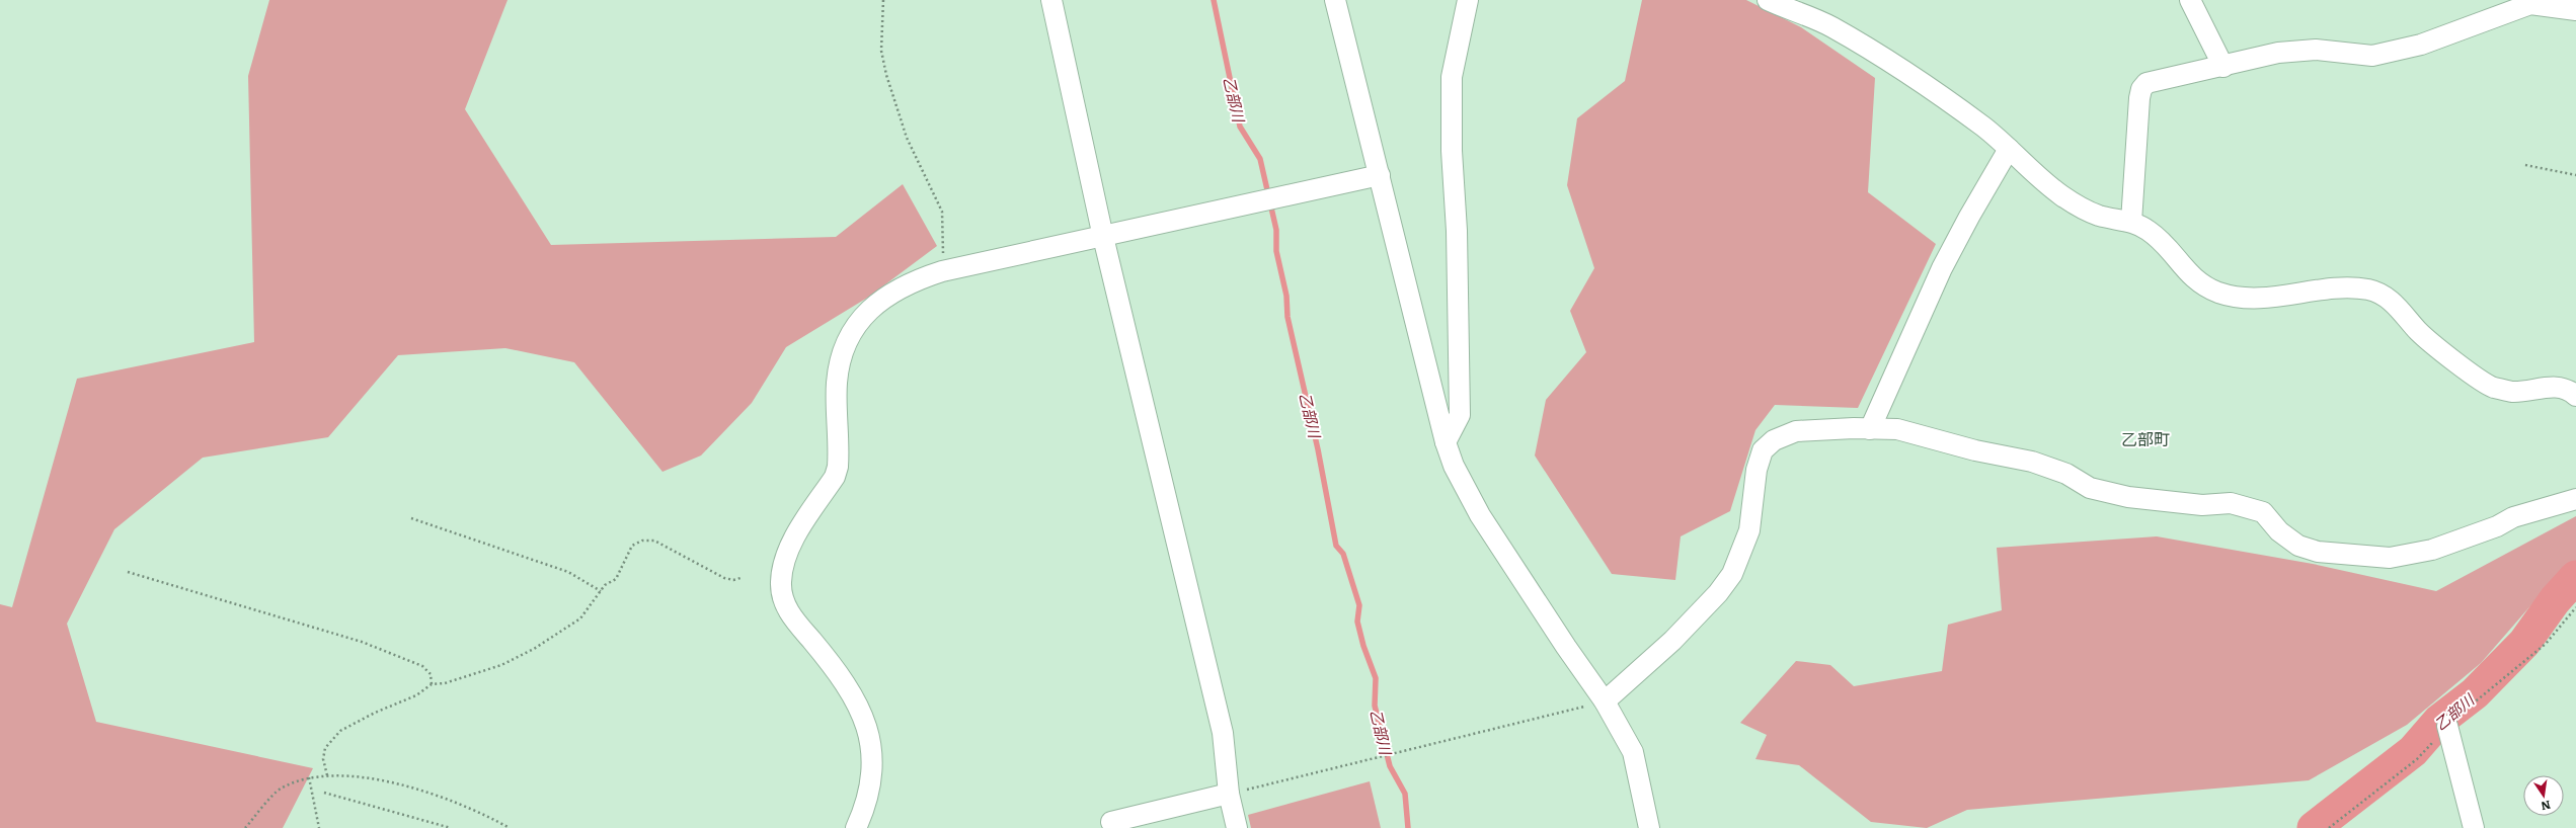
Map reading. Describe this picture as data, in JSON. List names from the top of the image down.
{
  "districts": ["乙部町"],
  "water": ["乙部川"],
  "north": "bottom"
}
